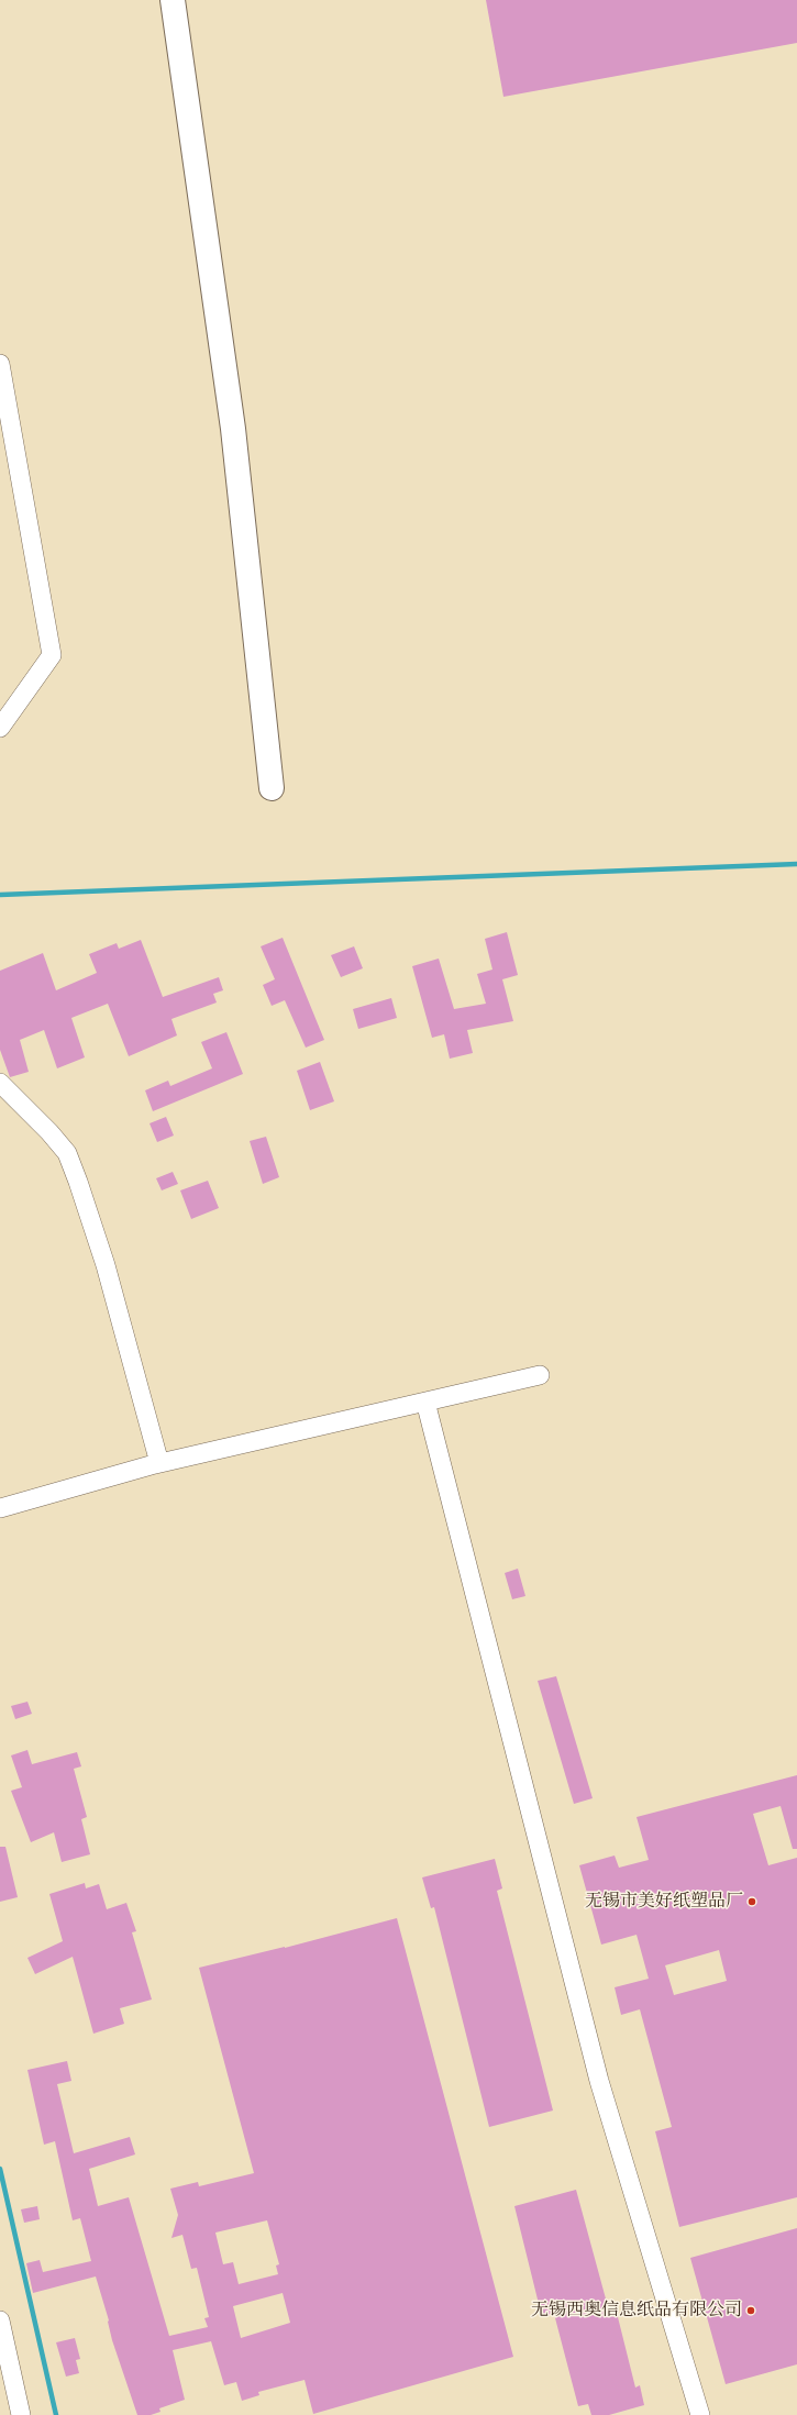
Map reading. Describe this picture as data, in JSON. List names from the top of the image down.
{
  "places": ["无锡市美好纸塑品厂", "无锡西奥信息纸品有限公司"]
}
